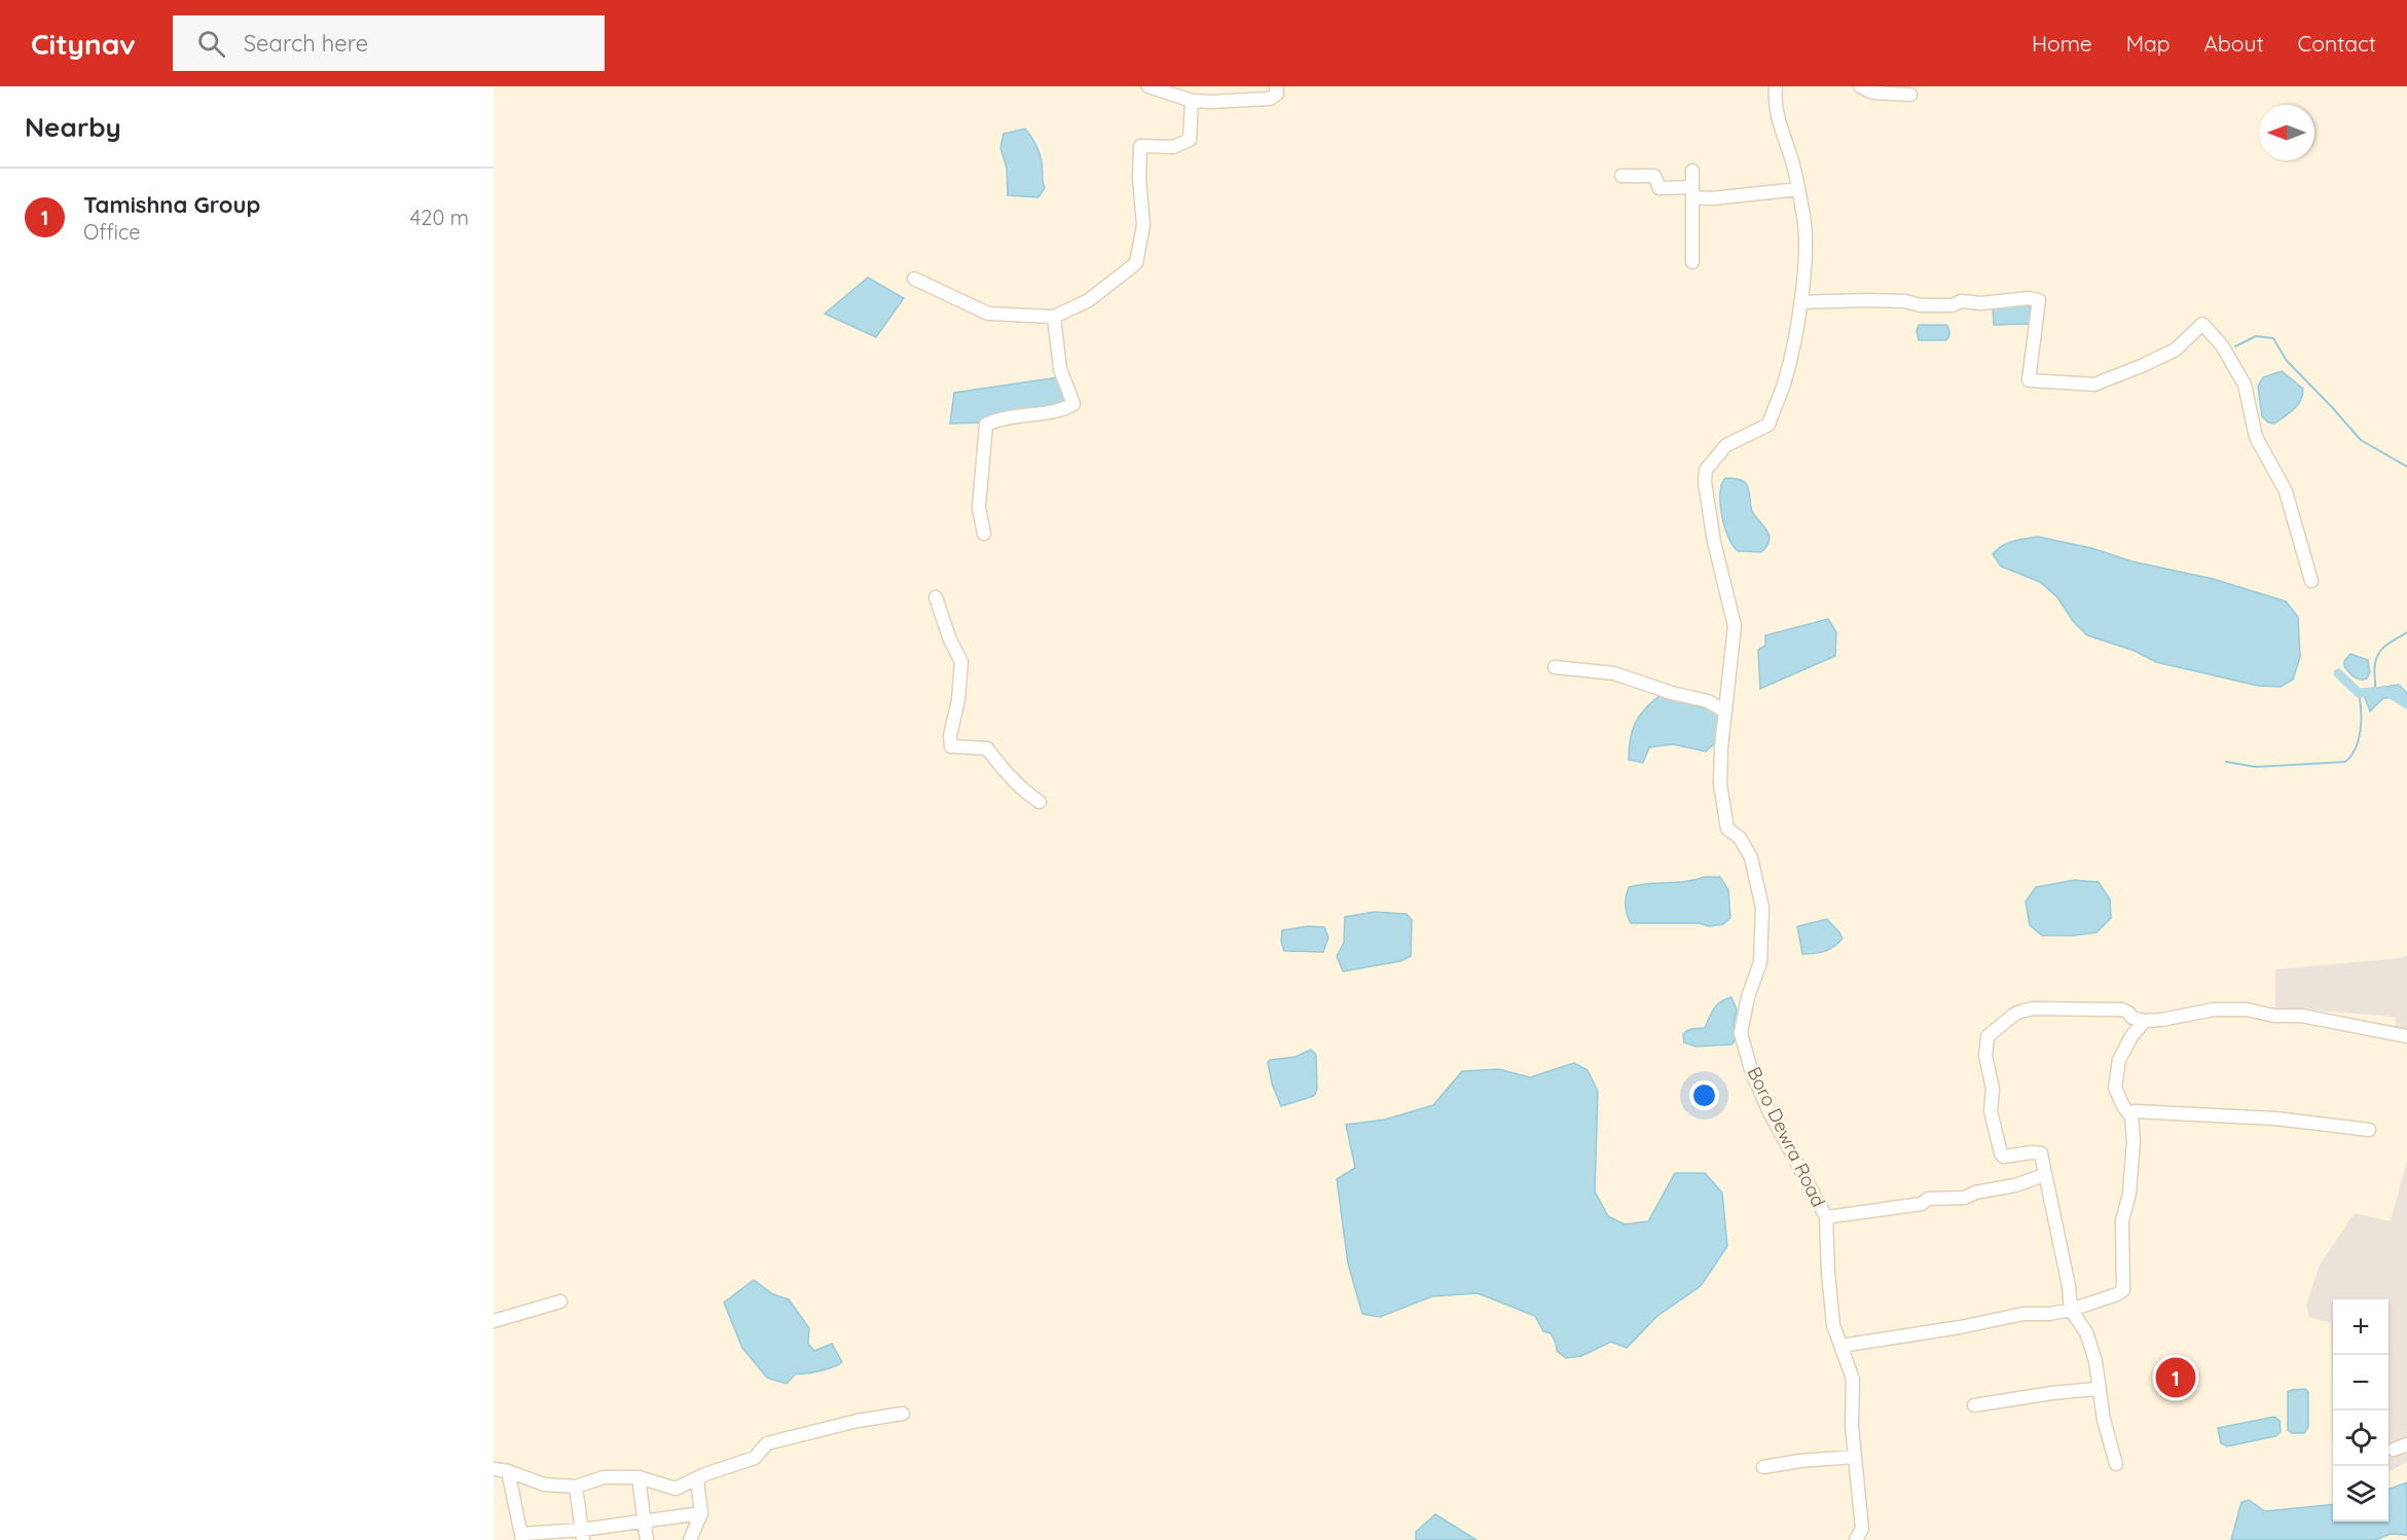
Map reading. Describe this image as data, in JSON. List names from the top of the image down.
{
  "streets": {
    "street": ["Boro Dewra Road"]
  },
  "north": "left",
  "page": {
    "header": "Citynav",
    "search": "Search here",
    "nav": [
      "Home",
      "Map",
      "About",
      "Contact"
    ],
    "heading": "Nearby",
    "list": [
      {
        "mark": "1",
        "name": "Tamishna Group",
        "note": "Office",
        "value": "420 m"
      }
    ],
    "map_buttons": ["+", "−"],
    "pins": "1"
  }
}
